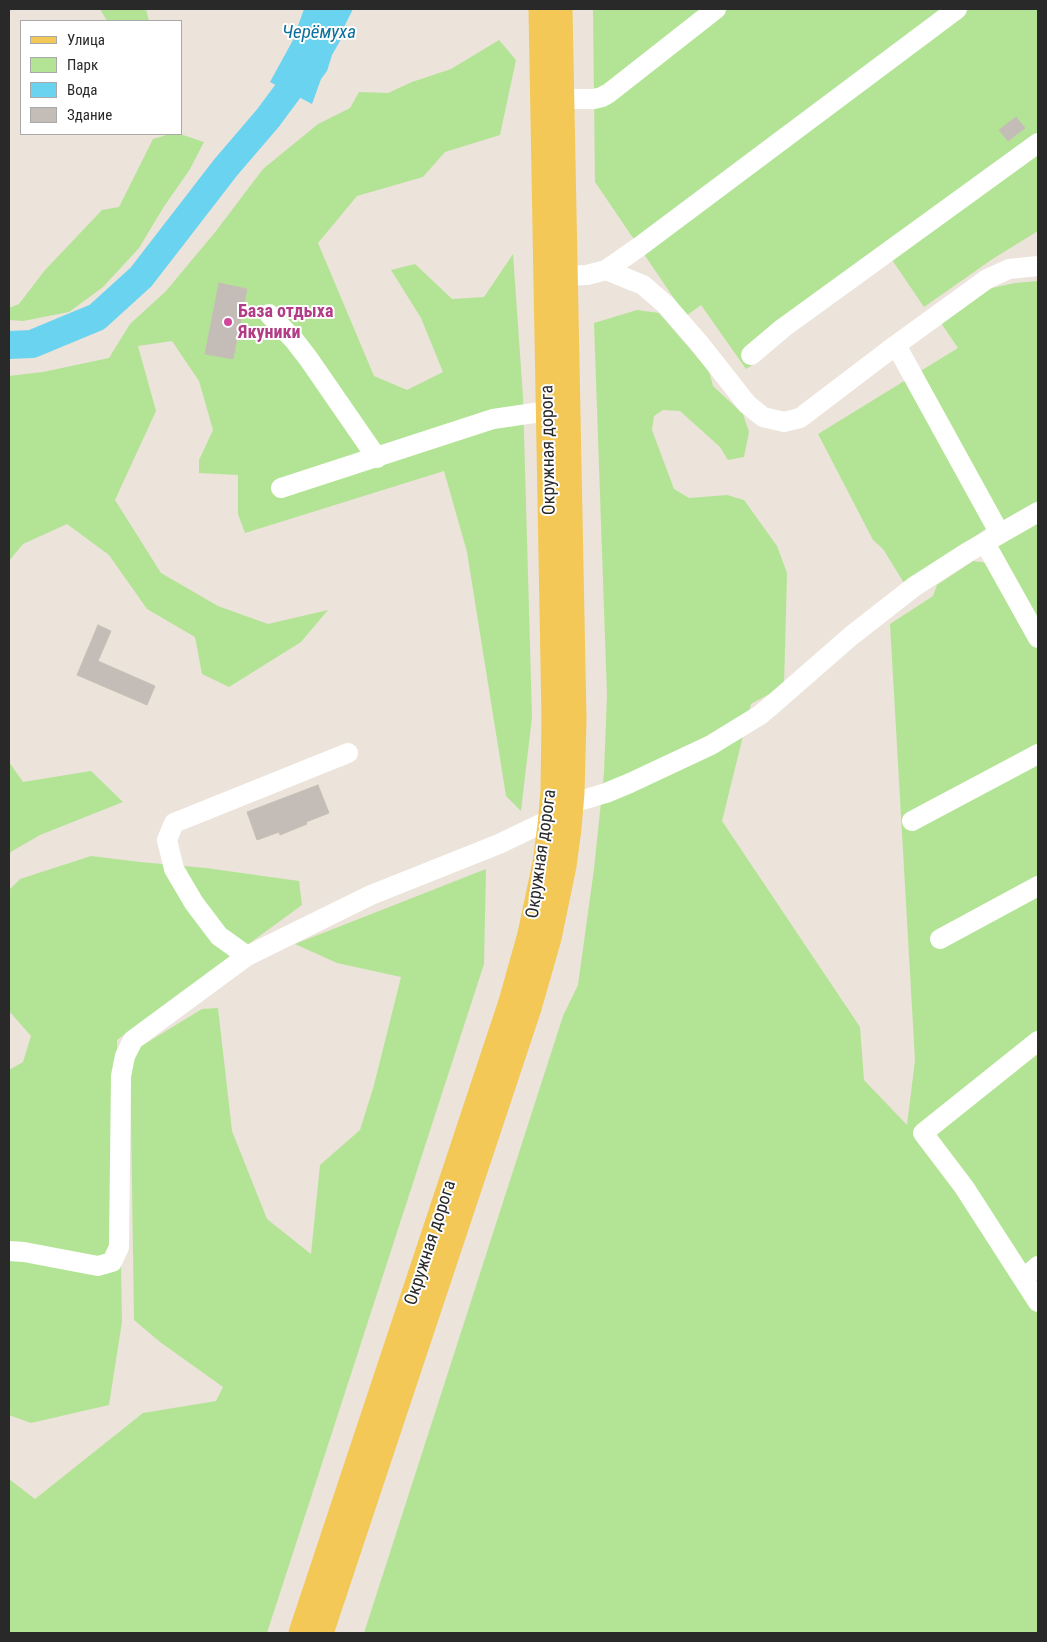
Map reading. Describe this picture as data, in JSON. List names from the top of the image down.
{
  "streets": {
    "main road": ["Окружная дорога"]
  },
  "water": ["Черёмуха"],
  "places": ["База отдыха Якуники"],
  "legend": [
    "Улица",
    "Парк",
    "Вода",
    "Здание"
  ]
}
